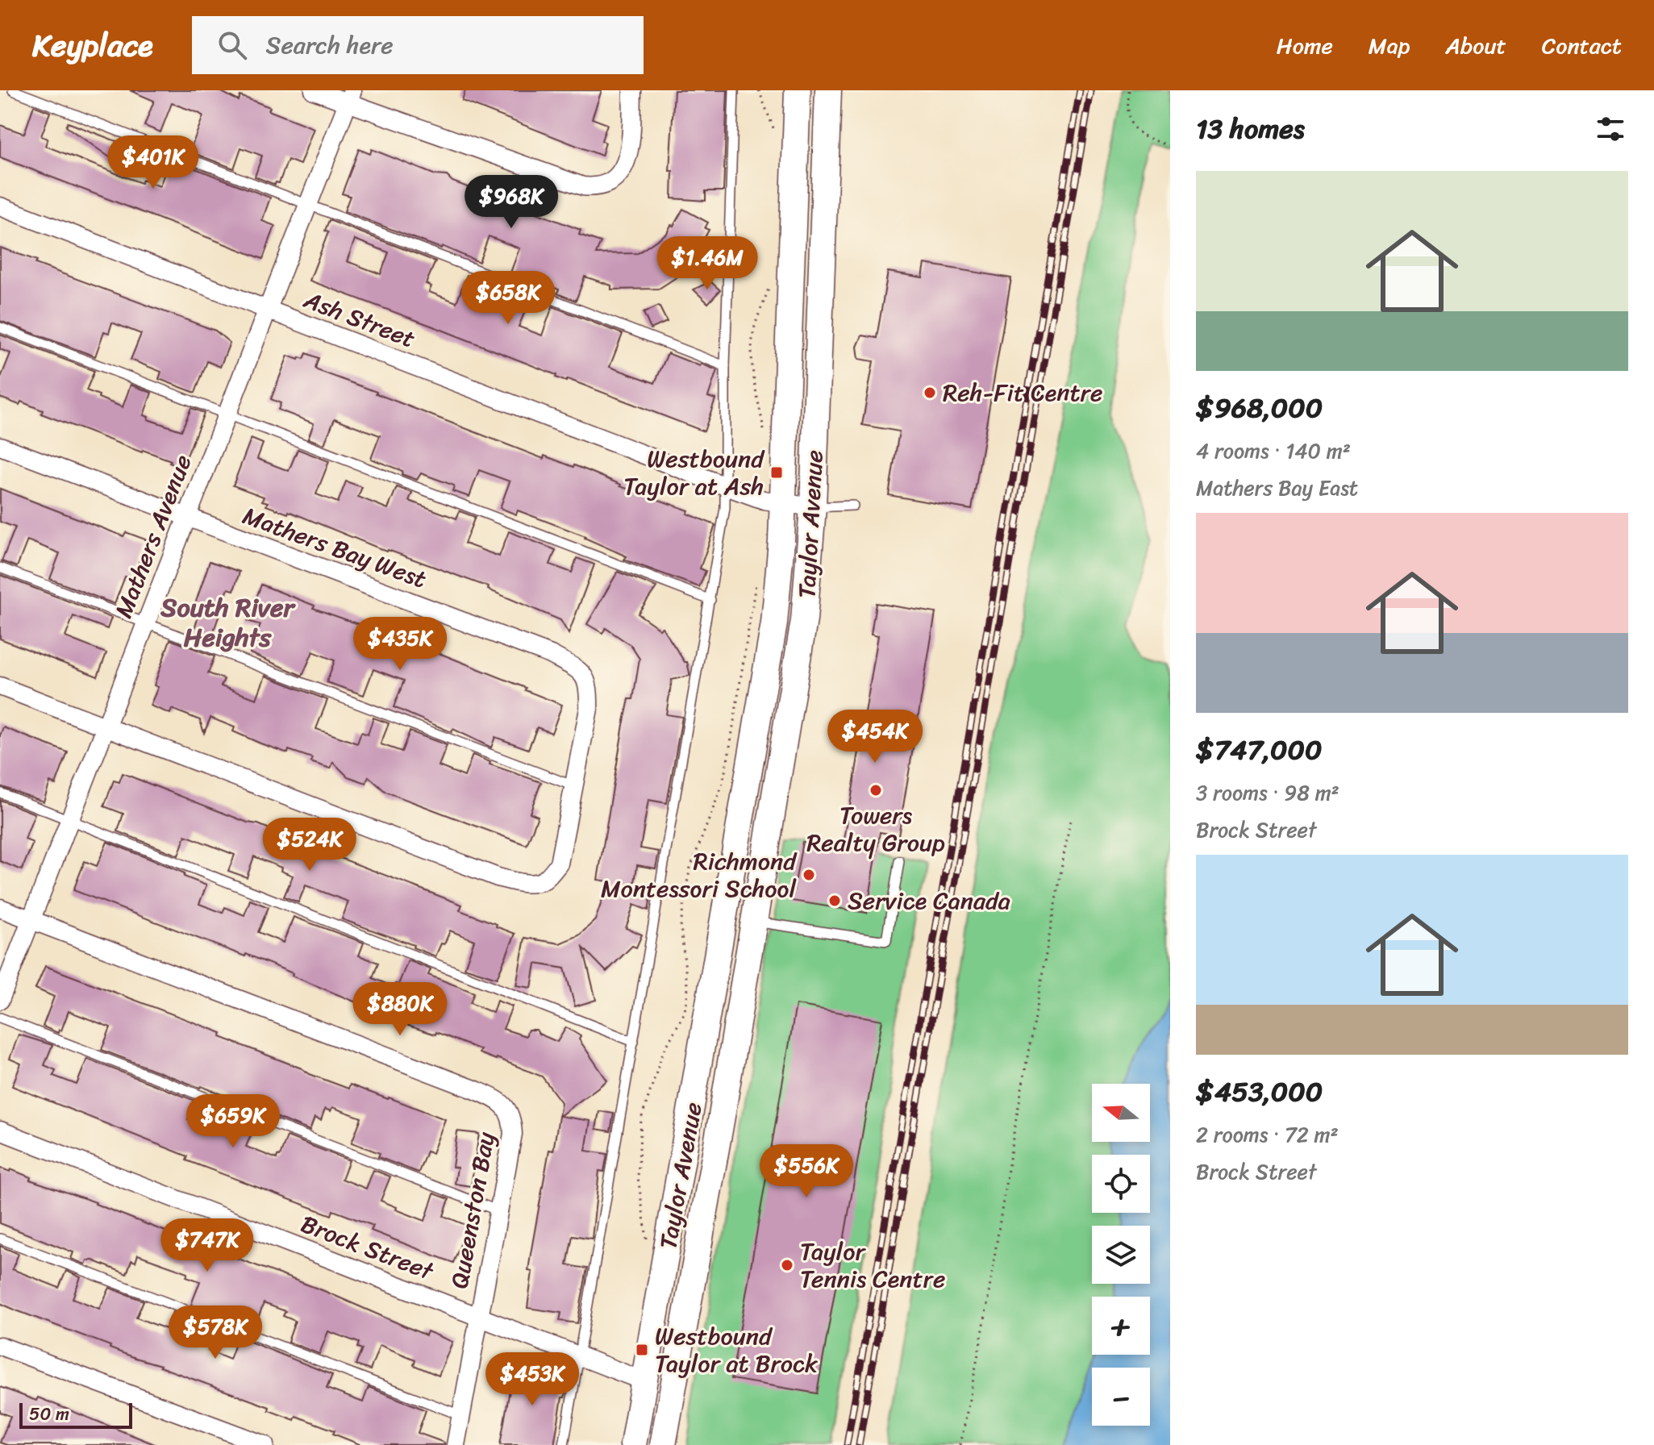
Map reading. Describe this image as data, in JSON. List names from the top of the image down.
{
  "streets": {
    "main road": ["Taylor Avenue"],
    "street": [
      "Ash Street",
      "Mathers Avenue",
      "Mathers Bay West",
      "Queenston Bay",
      "Brock Street"
    ]
  },
  "crossings": [
    ["Ash Street", "Taylor Avenue"],
    ["Ash Street", "Mathers Avenue"],
    ["Taylor Avenue", "Brock Street"],
    ["Mathers Avenue", "Mathers Bay West"],
    ["Mathers Avenue", "Queenston Bay"],
    ["Queenston Bay", "Brock Street"]
  ],
  "districts": ["South River Heights"],
  "places": {
    "other": [
      "Reh-Fit Centre",
      "Towers Realty Group",
      "Richmond Montessori School",
      "Service Canada",
      "Taylor Tennis Centre"
    ],
    "transit": ["Westbound Taylor at Ash", "Westbound Taylor at Brock"]
  },
  "scale_bar": "50 m",
  "north": "left",
  "page": {
    "header": "Keyplace",
    "search": "Search here",
    "nav": [
      "Home",
      "Map",
      "About",
      "Contact"
    ],
    "heading": "13 homes",
    "price": [
      "$401K",
      "$968K",
      "$1.46M",
      "$658K",
      "$435K",
      "$454K",
      "$524K",
      "$880K",
      "$659K",
      "$556K",
      "$747K",
      "$578K",
      "$453K"
    ],
    "list": [
      {
        "name": "$968,000",
        "note": "4 rooms · 140 m² · Mathers Bay East"
      },
      {
        "name": "$747,000",
        "note": "3 rooms · 98 m² · Brock Street"
      },
      {
        "name": "$453,000",
        "note": "2 rooms · 72 m² · Brock Street"
      }
    ],
    "map_buttons": ["+", "−"],
    "scale": "50 m"
  }
}
